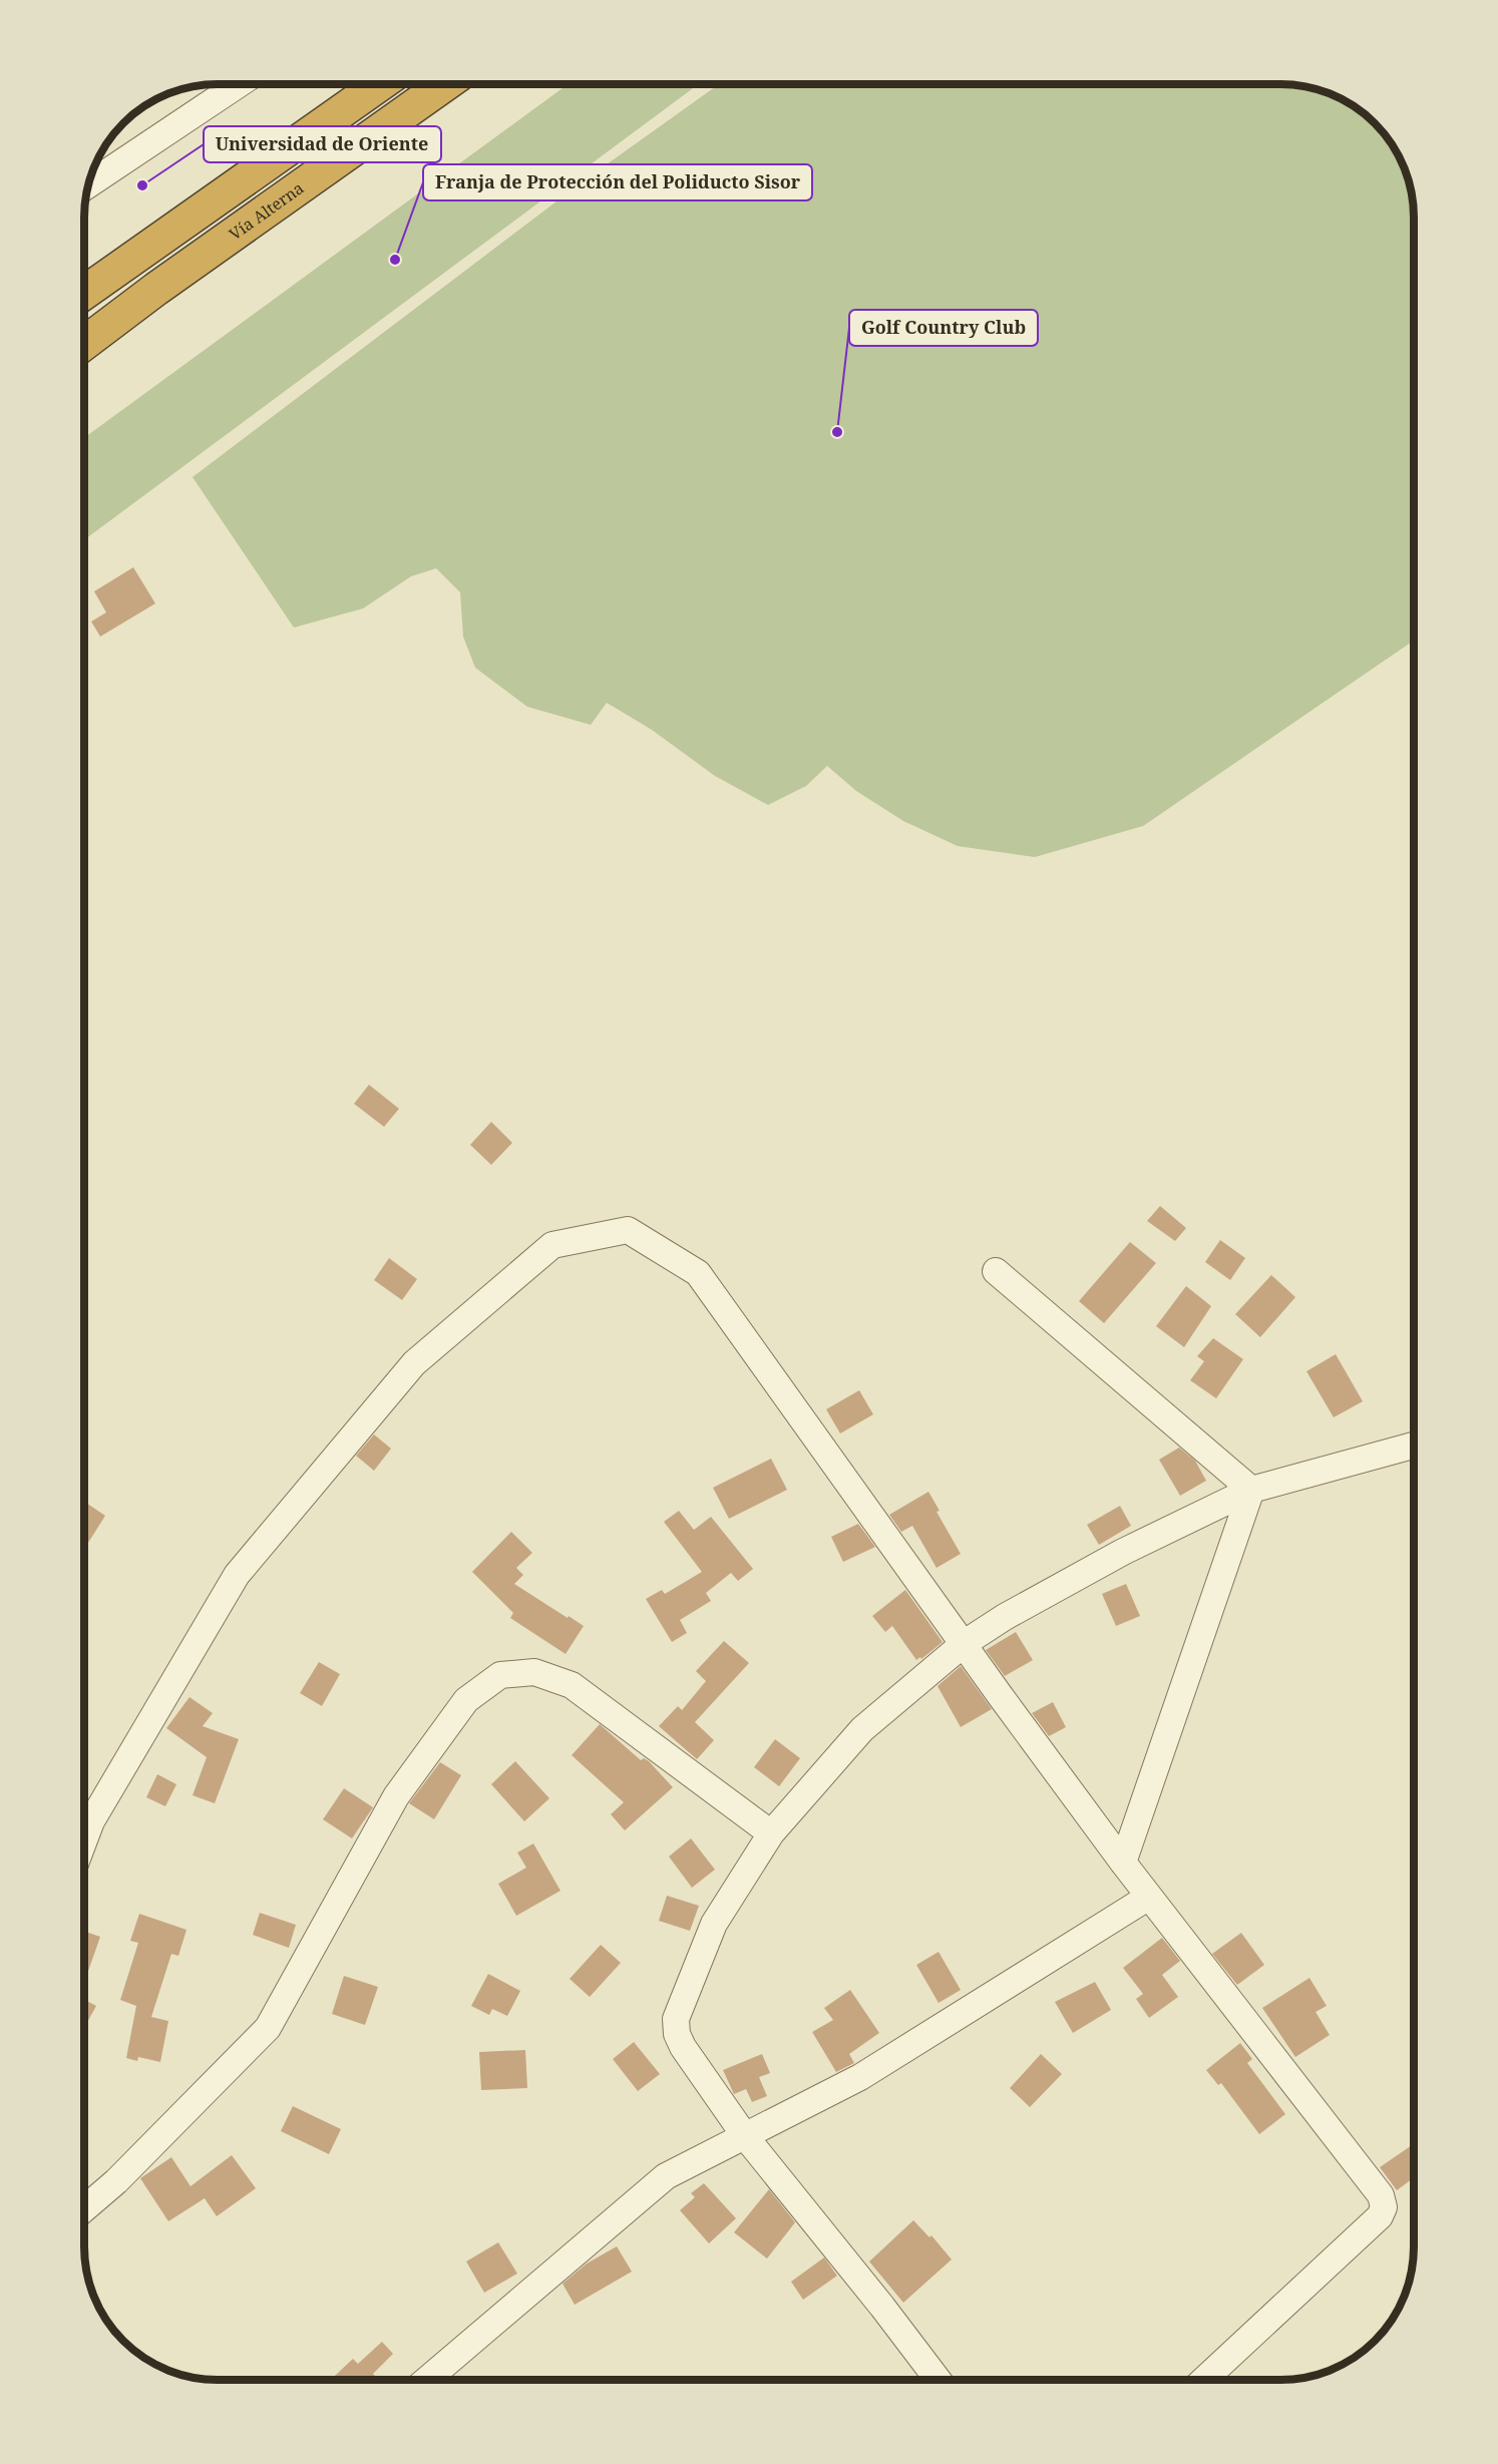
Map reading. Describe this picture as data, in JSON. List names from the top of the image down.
{
  "streets": {
    "highway": ["Vía Alterna"]
  },
  "places": ["Universidad de Oriente", "Franja de Protección del Poliducto Sisor", "Golf Country Club"]
}
